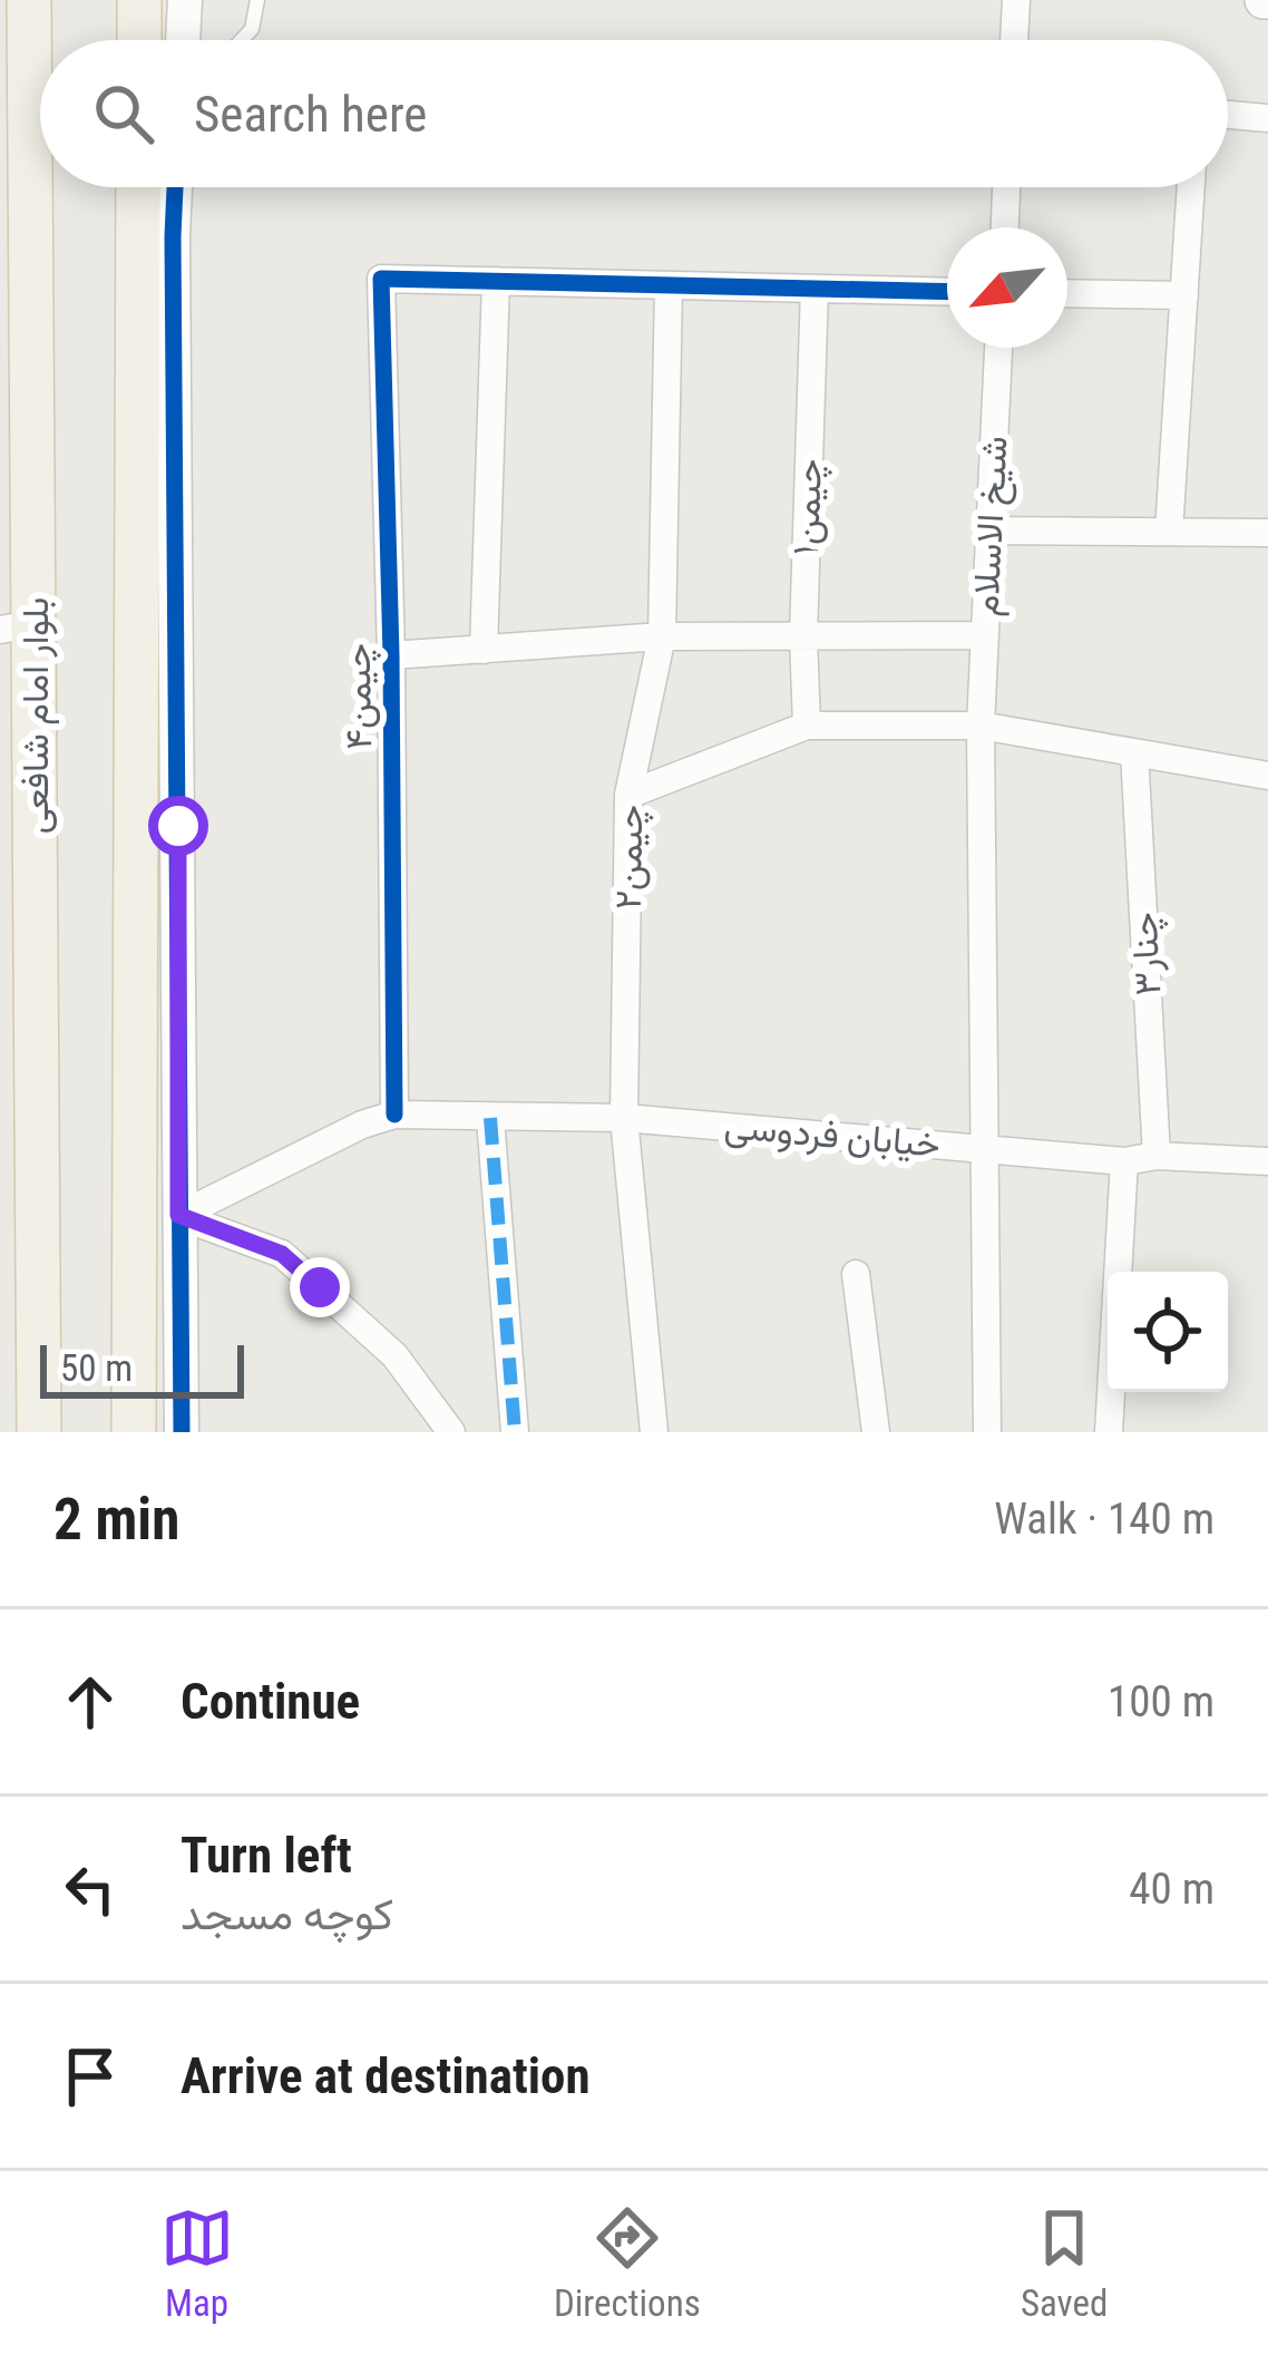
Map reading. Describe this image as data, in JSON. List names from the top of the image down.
{
  "streets": {
    "main road": ["بلوار امام شافعی"],
    "street": [
      "چیمن۱",
      "شیخ الاسلام",
      "چیمن۴",
      "چیمن۲",
      "چنار۳",
      "خیابان فردوسی"
    ]
  },
  "crossings": [
    ["شیخ الاسلام", "خیابان فردوسی"],
    ["چیمن۴", "خیابان فردوسی"],
    ["چیمن۲", "خیابان فردوسی"],
    ["چنار۳", "خیابان فردوسی"]
  ],
  "scale_bar": "50 m",
  "north": "bottom left",
  "page": {
    "search": "Search here",
    "scale": "50 m",
    "heading": ["2 min", "Walk · 140 m"],
    "list": [
      ["Continue", "100 m"],
      ["Turn left", "کوچه مسجد", "40 m"],
      "Arrive at destination"
    ],
    "nav": ["Map", "Directions", "Saved"]
  }
}
